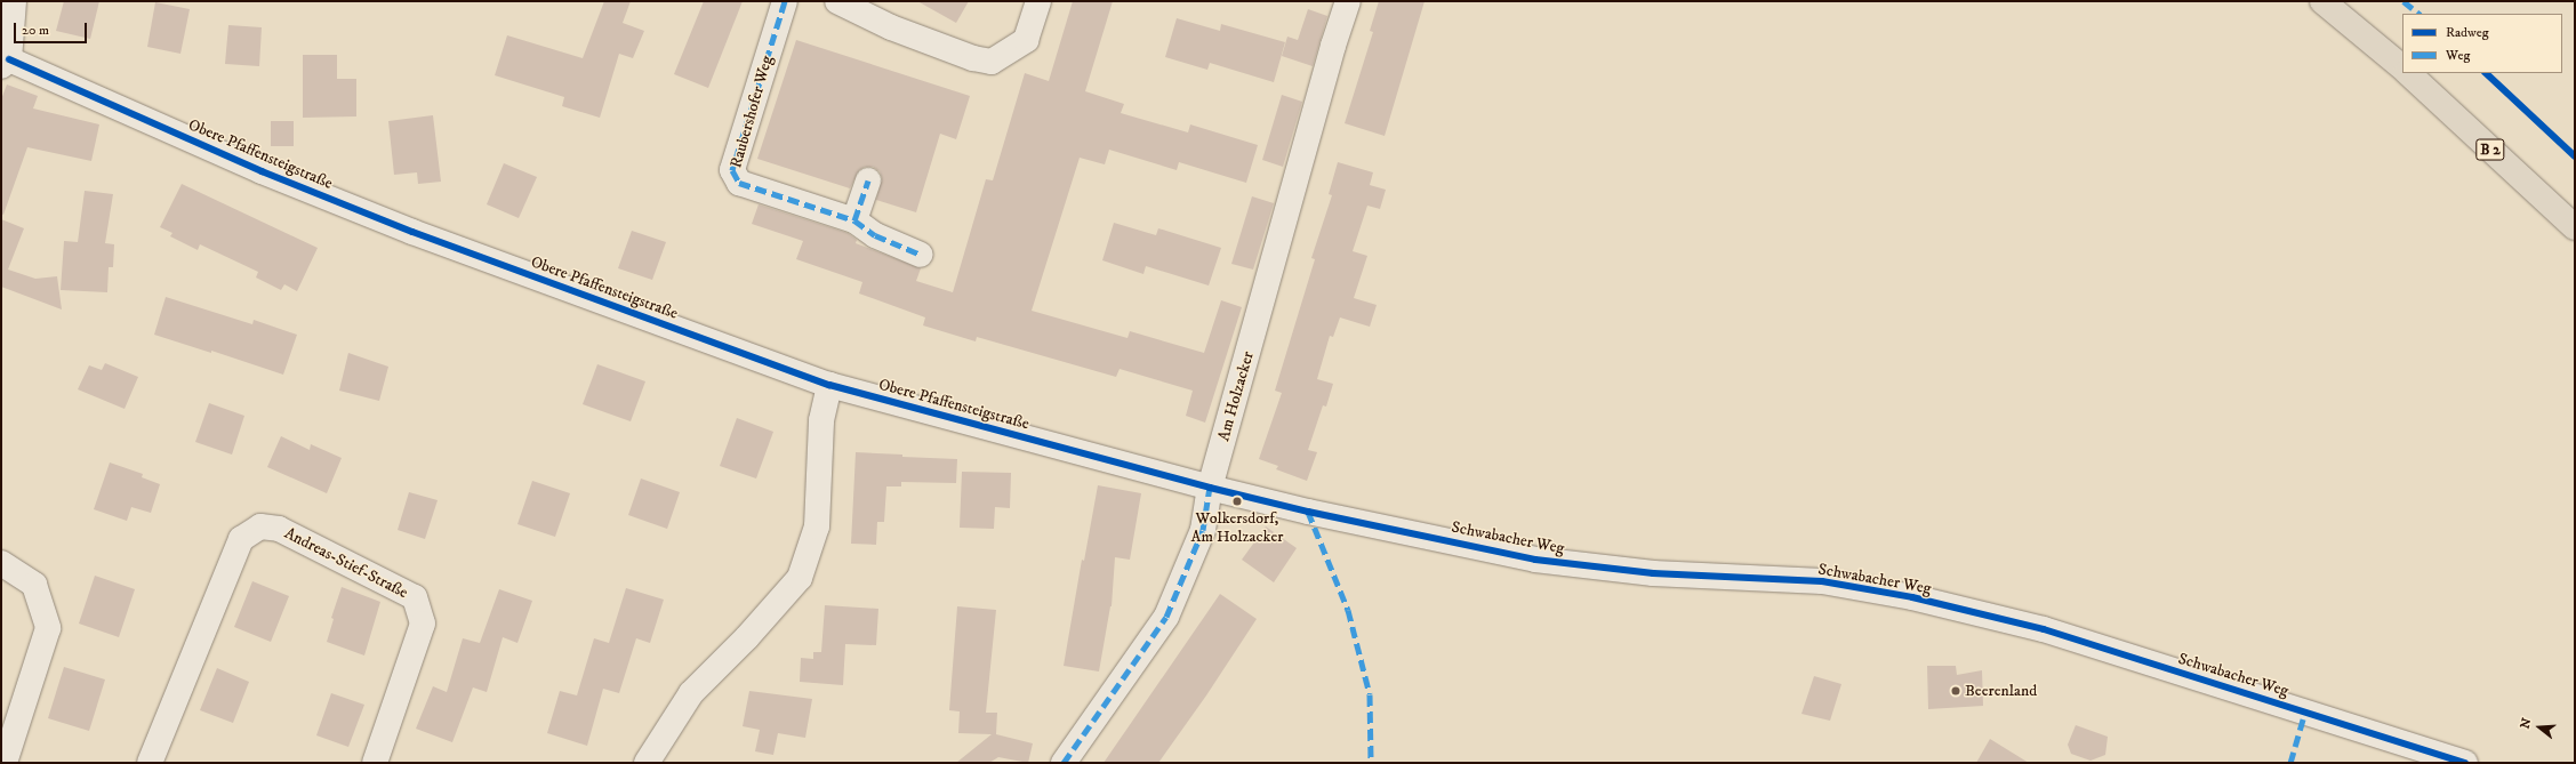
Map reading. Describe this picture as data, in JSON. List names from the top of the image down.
{
  "streets": {
    "main road": ["B 2"],
    "street": [
      "Raubershofer Weg",
      "Obere Pfaffensteigstraße",
      "Am Holzacker",
      "Schwabacher Weg",
      "Andreas-Stief-Straße"
    ]
  },
  "crossings": [
    ["Obere Pfaffensteigstraße", "Am Holzacker"],
    ["Obere Pfaffensteigstraße", "Schwabacher Weg"],
    ["Am Holzacker", "Schwabacher Weg"]
  ],
  "places": ["Wolkersdorf, Am Holzacker", "Beerenland"],
  "legend": ["Radweg", "Weg"],
  "scale_bar": "20 m",
  "north": "left"
}
